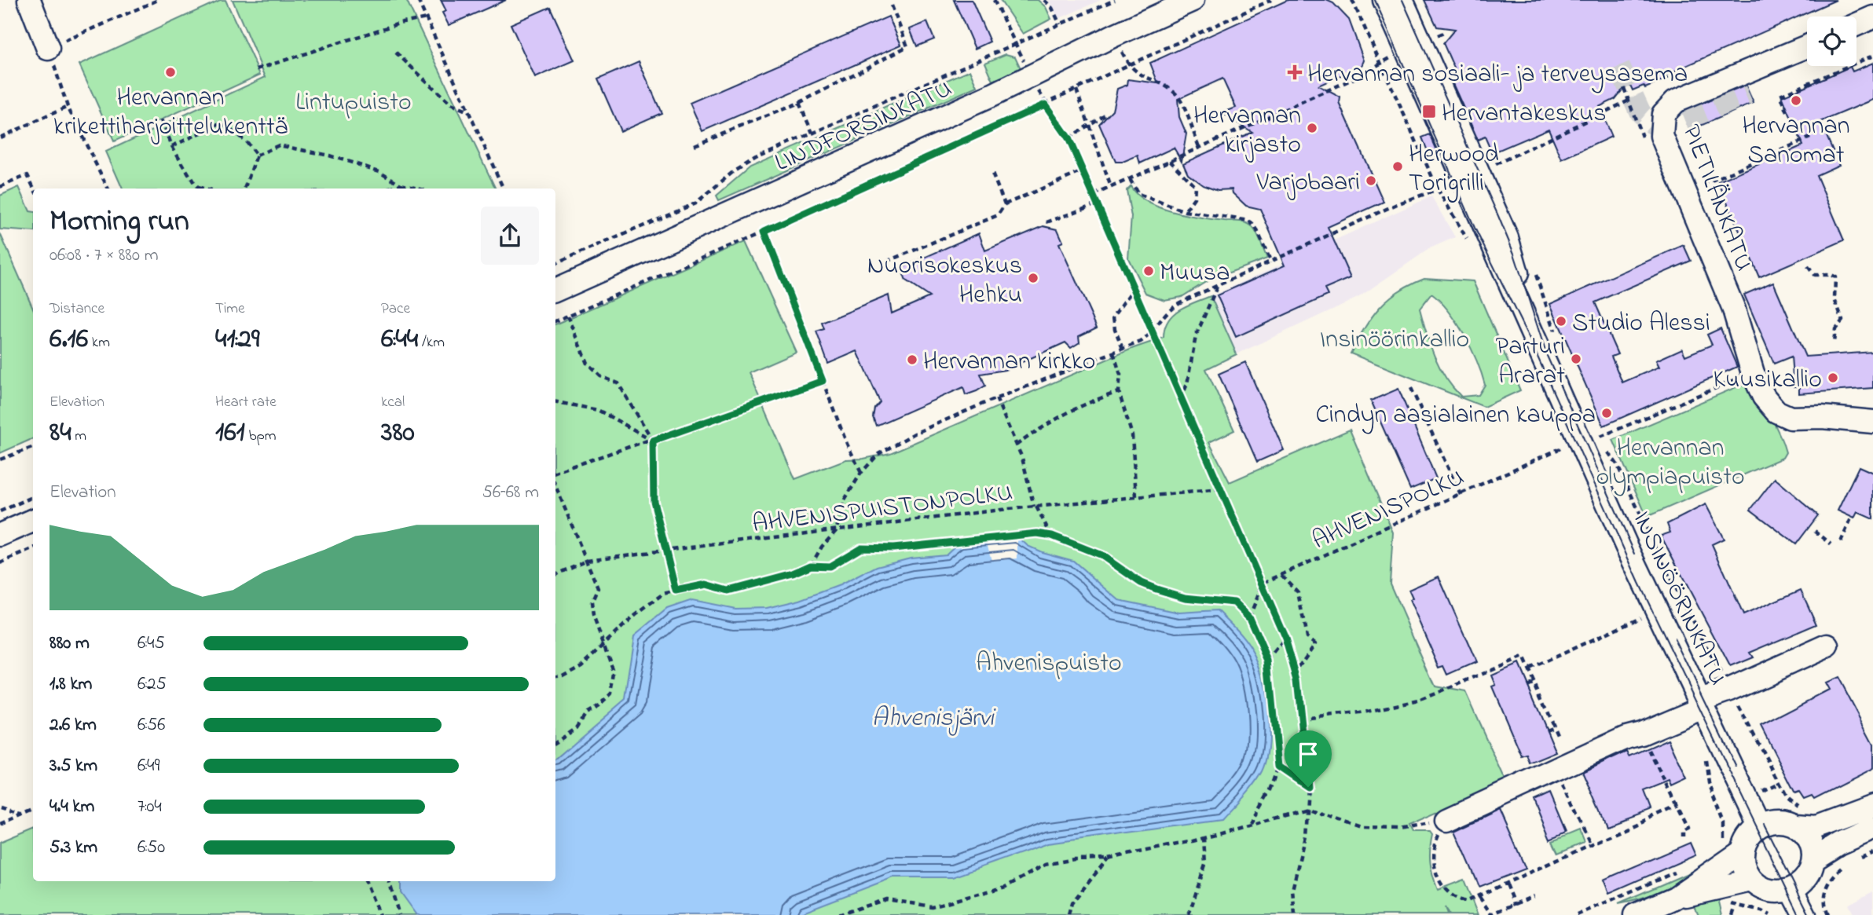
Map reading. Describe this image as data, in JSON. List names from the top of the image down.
{
  "streets": {
    "street": ["LINDFORSINKATU", "PIETILÄNKATU", "INSINÖÖRINKATU"],
    "path": ["AHVENISPUISTONPOLKU", "AHVENISPOLKU"]
  },
  "water": ["Ahvenisjärvi"],
  "parks": [
    "Lintupuisto",
    "Insinöörinkallio",
    "Hervannan olympiapuisto",
    "Ahvenispuisto"
  ],
  "places": {
    "other": [
      "Hervannan krikettiharjoittelukenttä",
      "Hervannan Sanomat",
      "Hervannan kirjasto",
      "Herwood Torigrilli",
      "Varjobaari",
      "Muusa",
      "Nuorisokeskus Hehku",
      "Studio Alessi",
      "Parturi Ararat",
      "Hervannan kirkko",
      "Kuusikallio",
      "Cindyn aasialainen kauppa"
    ],
    "health": ["Hervannan sosiaali- ja terveysasema"],
    "transit": ["Hervantakeskus"]
  },
  "page": {
    "heading": ["Morning run", "06:08 · 7 × 880 m"],
    "stats": [
      ["Distance", "6.16 km"],
      ["Time", "41:29"],
      ["Pace", "6:44 /km"],
      ["Elevation", "84 m"],
      ["Heart rate", "161 bpm"],
      ["kcal", "380"]
    ],
    "chart": ["Elevation", "56–68 m"],
    "list": [
      {
        "name": "880 m",
        "note": "6:45"
      },
      {
        "name": "1.8 km",
        "note": "6:25"
      },
      {
        "name": "2.6 km",
        "note": "6:56"
      },
      {
        "name": "3.5 km",
        "note": "6:49"
      },
      {
        "name": "4.4 km",
        "note": "7:04"
      },
      {
        "name": "5.3 km",
        "note": "6:50"
      }
    ]
  }
}
